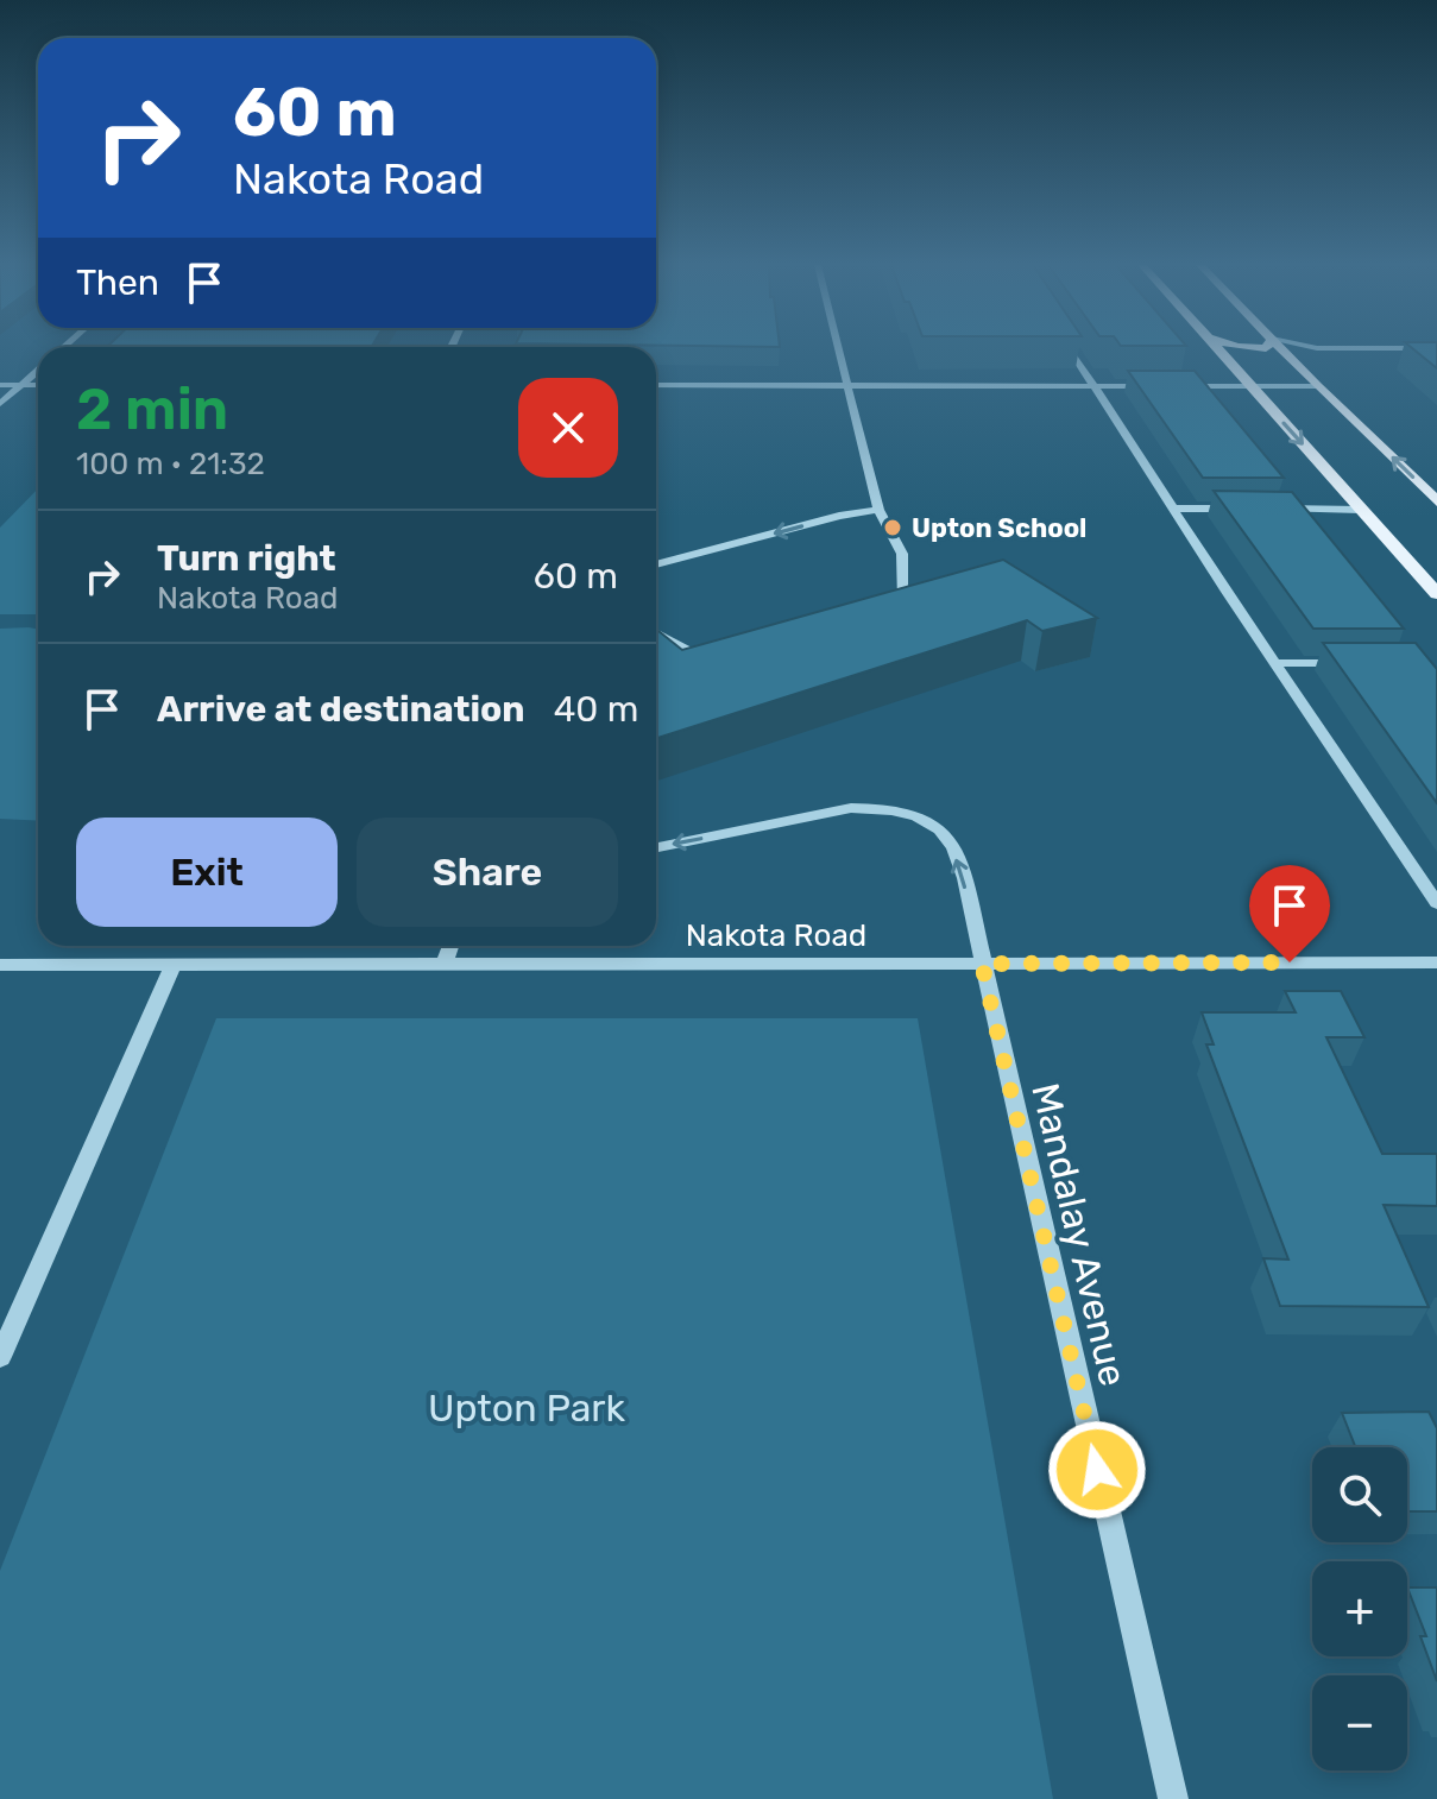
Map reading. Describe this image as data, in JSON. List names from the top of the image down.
{
  "streets": {
    "street": ["Nakota Road", "Mandalay Avenue"]
  },
  "crossings": [
    ["Nakota Road", "Mandalay Avenue"]
  ],
  "parks": ["Upton Park"],
  "places": ["Upton School"],
  "page": {
    "turn": ["60 m", "Nakota Road"],
    "then": "Then",
    "heading": ["2 min", "100 m · 21:32"],
    "list": [
      {
        "name": "Turn right",
        "note": "Nakota Road",
        "value": "60 m"
      },
      {
        "name": "Arrive at destination",
        "value": "40 m"
      }
    ],
    "buttons": ["Exit", "Share"],
    "map_buttons": ["+", "−"]
  }
}
